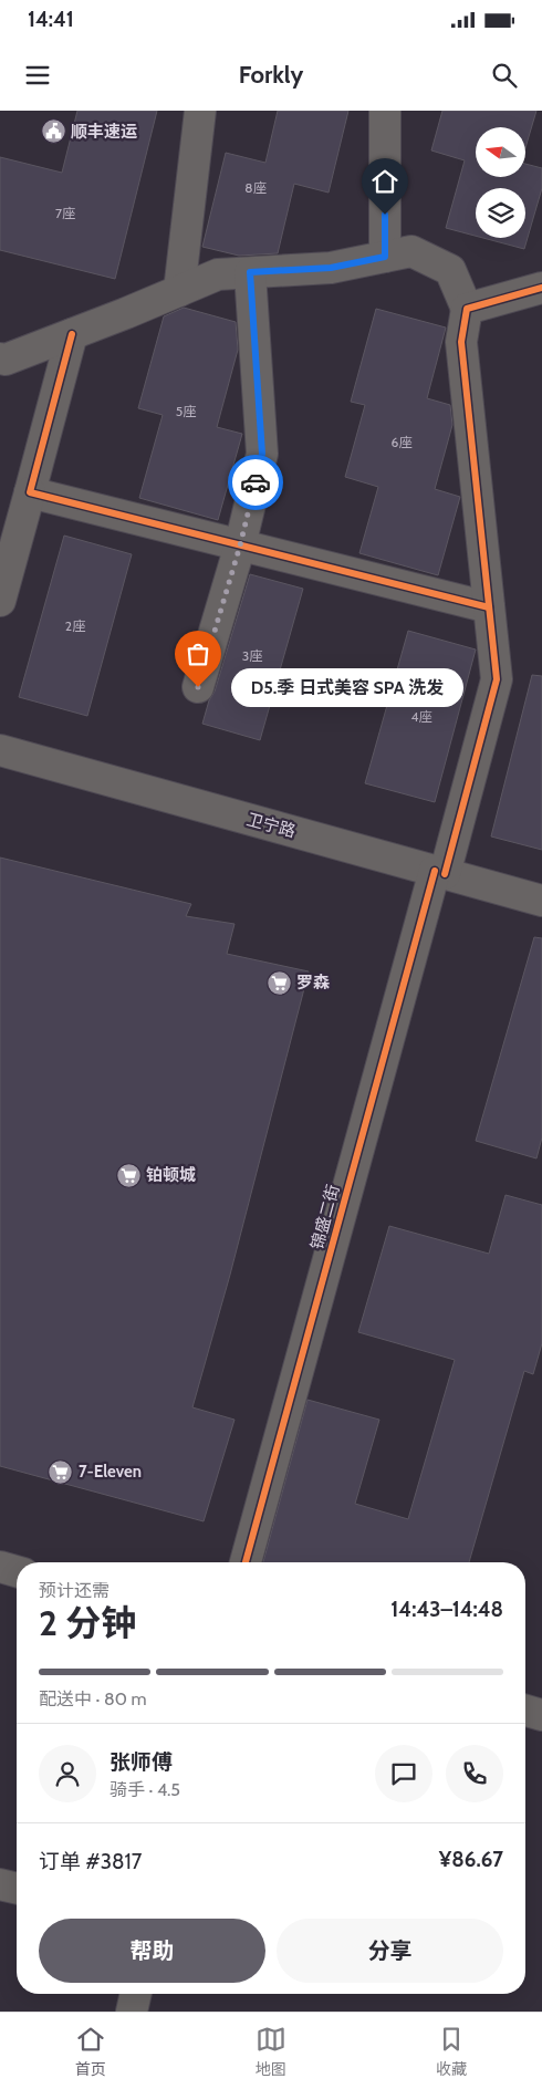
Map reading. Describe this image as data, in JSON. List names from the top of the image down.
{
  "streets": {
    "street": ["卫宁路", "锦盛二街"]
  },
  "crossings": [
    ["卫宁路", "锦盛二街"]
  ],
  "places": {
    "public building": ["顺丰速运"],
    "other": ["D5.季 日式美容 SPA 洗发"],
    "supermarket": ["罗森", "铂顿城", "7-Eleven"]
  },
  "house_numbers": [
    "8座",
    "7座",
    "5座",
    "6座",
    "2座",
    "3座",
    "4座"
  ],
  "north": "left",
  "page": {
    "status": "14:41",
    "header": "Forkly",
    "bubble": "D5.季 日式美容 SPA 洗发",
    "heading": ["2 分钟", "预计还需", "14:43–14:48"],
    "panel": [
      "张师傅",
      "骑手 · 4.5",
      "订单 #3817",
      "¥86.67"
    ],
    "bar": "配送中 · 80 m",
    "buttons": ["帮助", "分享"],
    "tabs": ["首页", "地图", "收藏"]
  }
}
